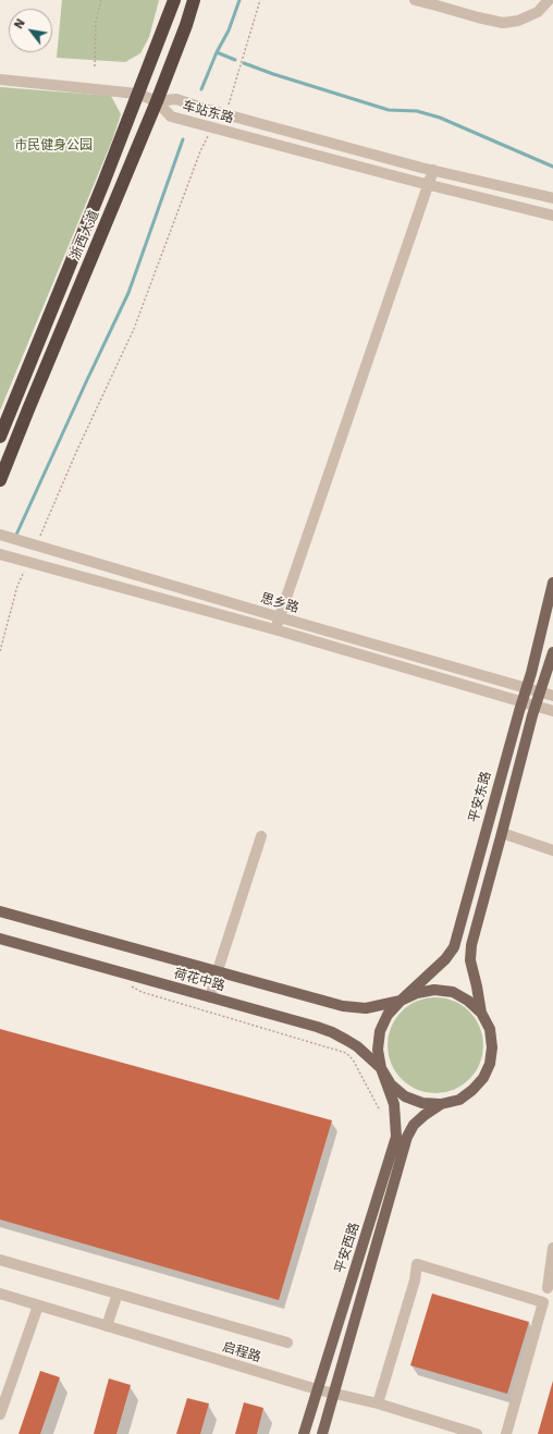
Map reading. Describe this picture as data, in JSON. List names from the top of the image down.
{
  "streets": {
    "highway": ["浙西大道"],
    "main road": ["平安东路", "荷花中路", "平安西路"],
    "street": ["车站东路", "思乡路", "启程路"]
  },
  "crossings": [
    ["车站东路", "浙西大道"],
    ["思乡路", "平安东路"],
    ["平安东路", "荷花中路"],
    ["平安东路", "平安西路"],
    ["荷花中路", "平安西路"],
    ["平安西路", "启程路"]
  ],
  "parks": ["市民健身公园"],
  "north": "top left"
}
